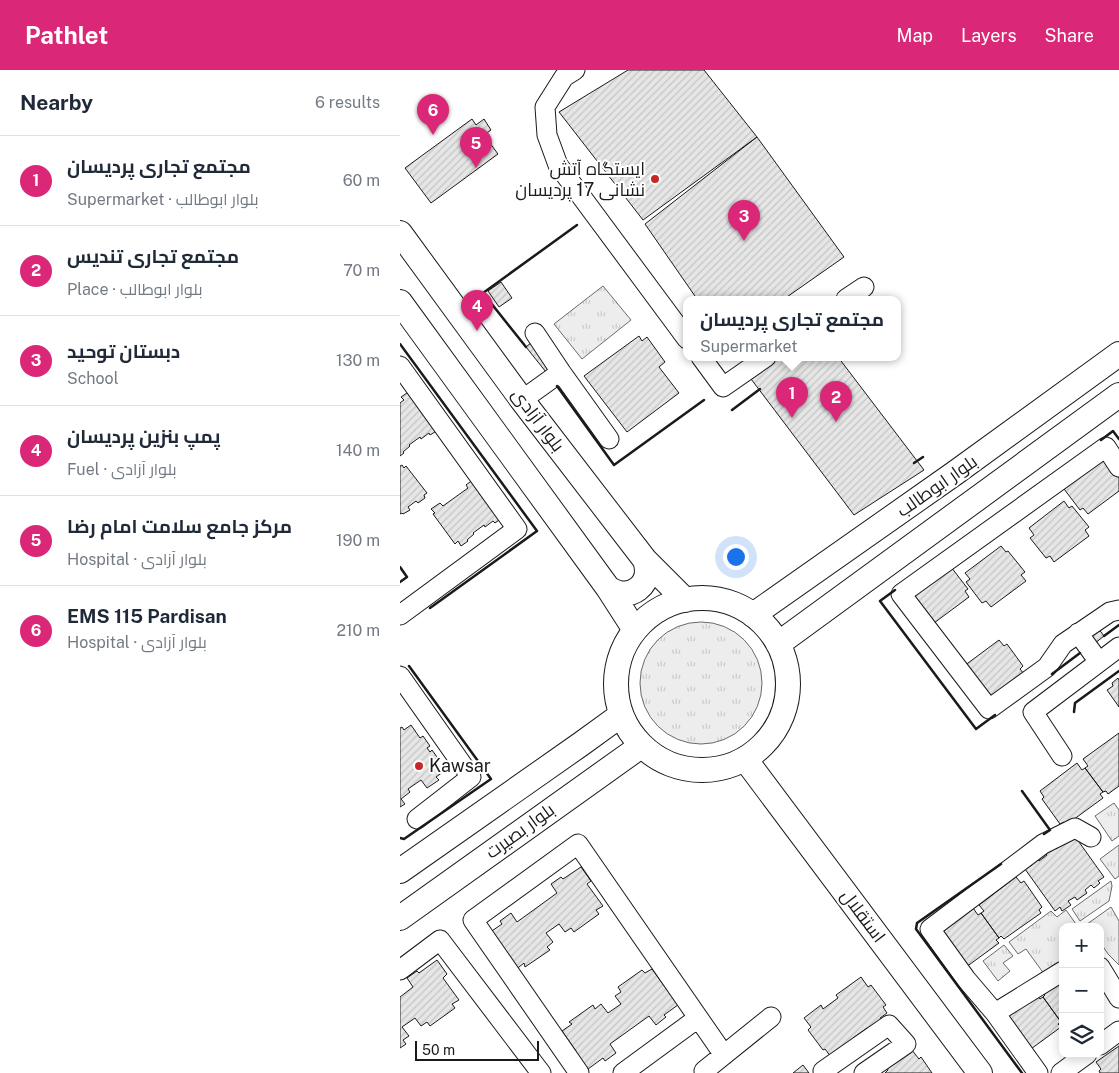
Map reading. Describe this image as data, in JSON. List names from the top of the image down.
{
  "streets": {
    "main road": [
      "بلوار آزادی",
      "بلوار ابوطالب",
      "بلوار بصیرت",
      "استقلال"
    ]
  },
  "crossings": [
    ["بلوار آزادی", "بلوار ابوطالب"],
    ["بلوار آزادی", "بلوار بصیرت"],
    ["بلوار آزادی", "استقلال"],
    ["بلوار ابوطالب", "بلوار بصیرت"],
    ["بلوار ابوطالب", "استقلال"],
    ["بلوار بصیرت", "استقلال"]
  ],
  "places": ["ایستگاه آتش نشانی 17 پردیسان", "Kawsar"],
  "scale_bar": "50 m",
  "page": {
    "header": "Pathlet",
    "nav": ["Map", "Layers", "Share"],
    "heading": ["Nearby", "6 results"],
    "pins": [
      "6",
      "5",
      "3",
      "4",
      "1",
      "2"
    ],
    "list": [
      {
        "mark": "1",
        "name": "مجتمع تجاری پردیسان",
        "note": "Supermarket · بلوار ابوطالب",
        "value": "60 m"
      },
      {
        "mark": "2",
        "name": "مجتمع تجاری تندیس",
        "note": "Place · بلوار ابوطالب",
        "value": "70 m"
      },
      {
        "mark": "3",
        "name": "دبستان توحید",
        "note": "School",
        "value": "130 m"
      },
      {
        "mark": "4",
        "name": "پمپ بنزین پردیسان",
        "note": "Fuel · بلوار آزادی",
        "value": "140 m"
      },
      {
        "mark": "5",
        "name": "مرکز جامع سلامت امام رضا",
        "note": "Hospital · بلوار آزادی",
        "value": "190 m"
      },
      {
        "mark": "6",
        "name": "EMS 115 Pardisan",
        "note": "Hospital · بلوار آزادی",
        "value": "210 m"
      }
    ],
    "popup": ["مجتمع تجاری پردیسان", "Supermarket"],
    "map_buttons": ["+", "−"],
    "scale": "50 m"
  }
}
